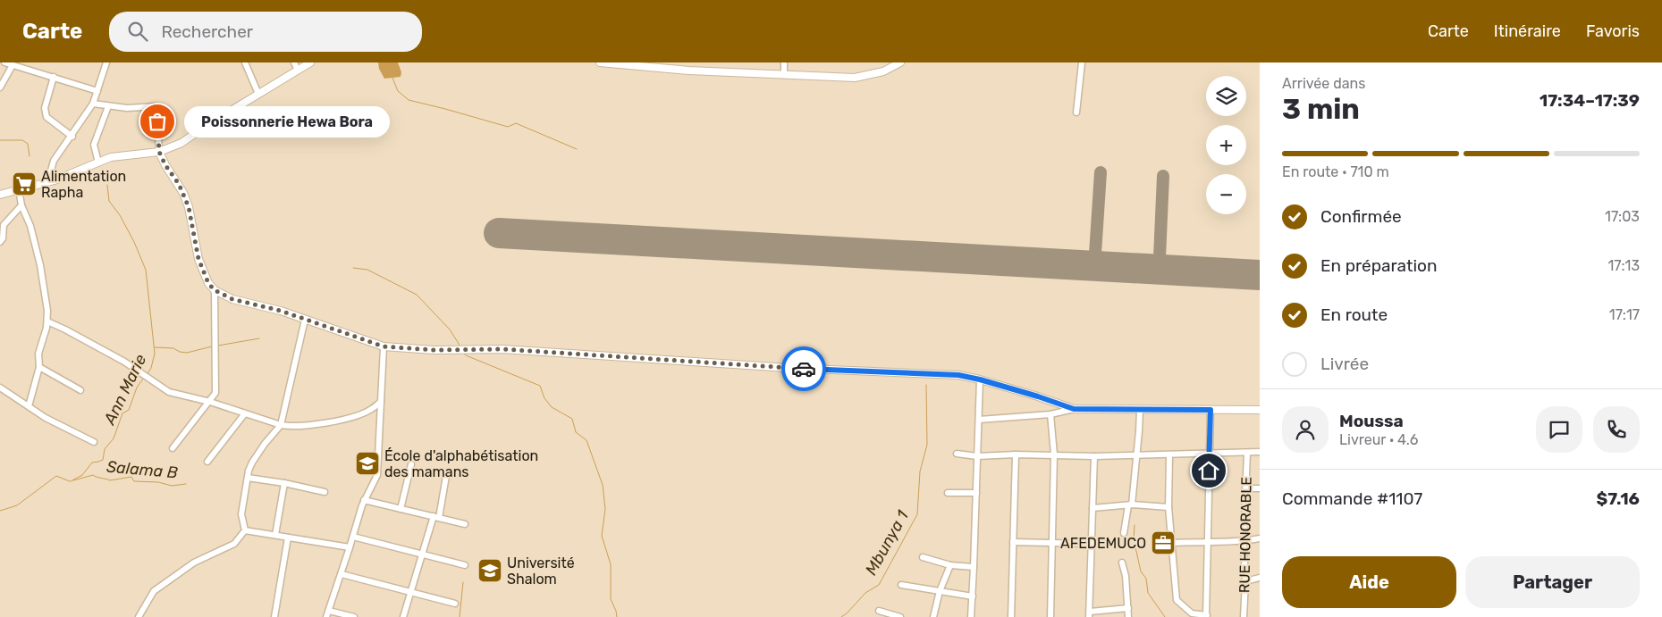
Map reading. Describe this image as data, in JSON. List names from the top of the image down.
{
  "streets": {
    "street": ["RUE HONORABLE"]
  },
  "water": ["Ann Marie", "Salama B", "Mbunya 1"],
  "places": {
    "other": ["Poissonnerie Hewa Bora"],
    "supermarket": ["Alimentation Rapha"],
    "school or university": ["École d'alphabétisation des mamans", "Université Shalom"],
    "office": ["AFEDEMUCO"]
  },
  "page": {
    "header": "Carte",
    "search": "Rechercher",
    "nav": ["Carte", "Itinéraire", "Favoris"],
    "heading": ["3 min", "Arrivée dans", "17:34–17:39"],
    "panel": [
      "Moussa",
      "Livreur · 4.6",
      "Commande #1107",
      "$7.16"
    ],
    "map_buttons": ["+", "−"],
    "bubble": "Poissonnerie Hewa Bora",
    "bar": "En route · 710 m",
    "list": [
      ["Confirmée", "17:03"],
      ["En préparation", "17:13"],
      ["En route", "17:17"],
      "Livrée"
    ],
    "buttons": ["Aide", "Partager"]
  }
}
